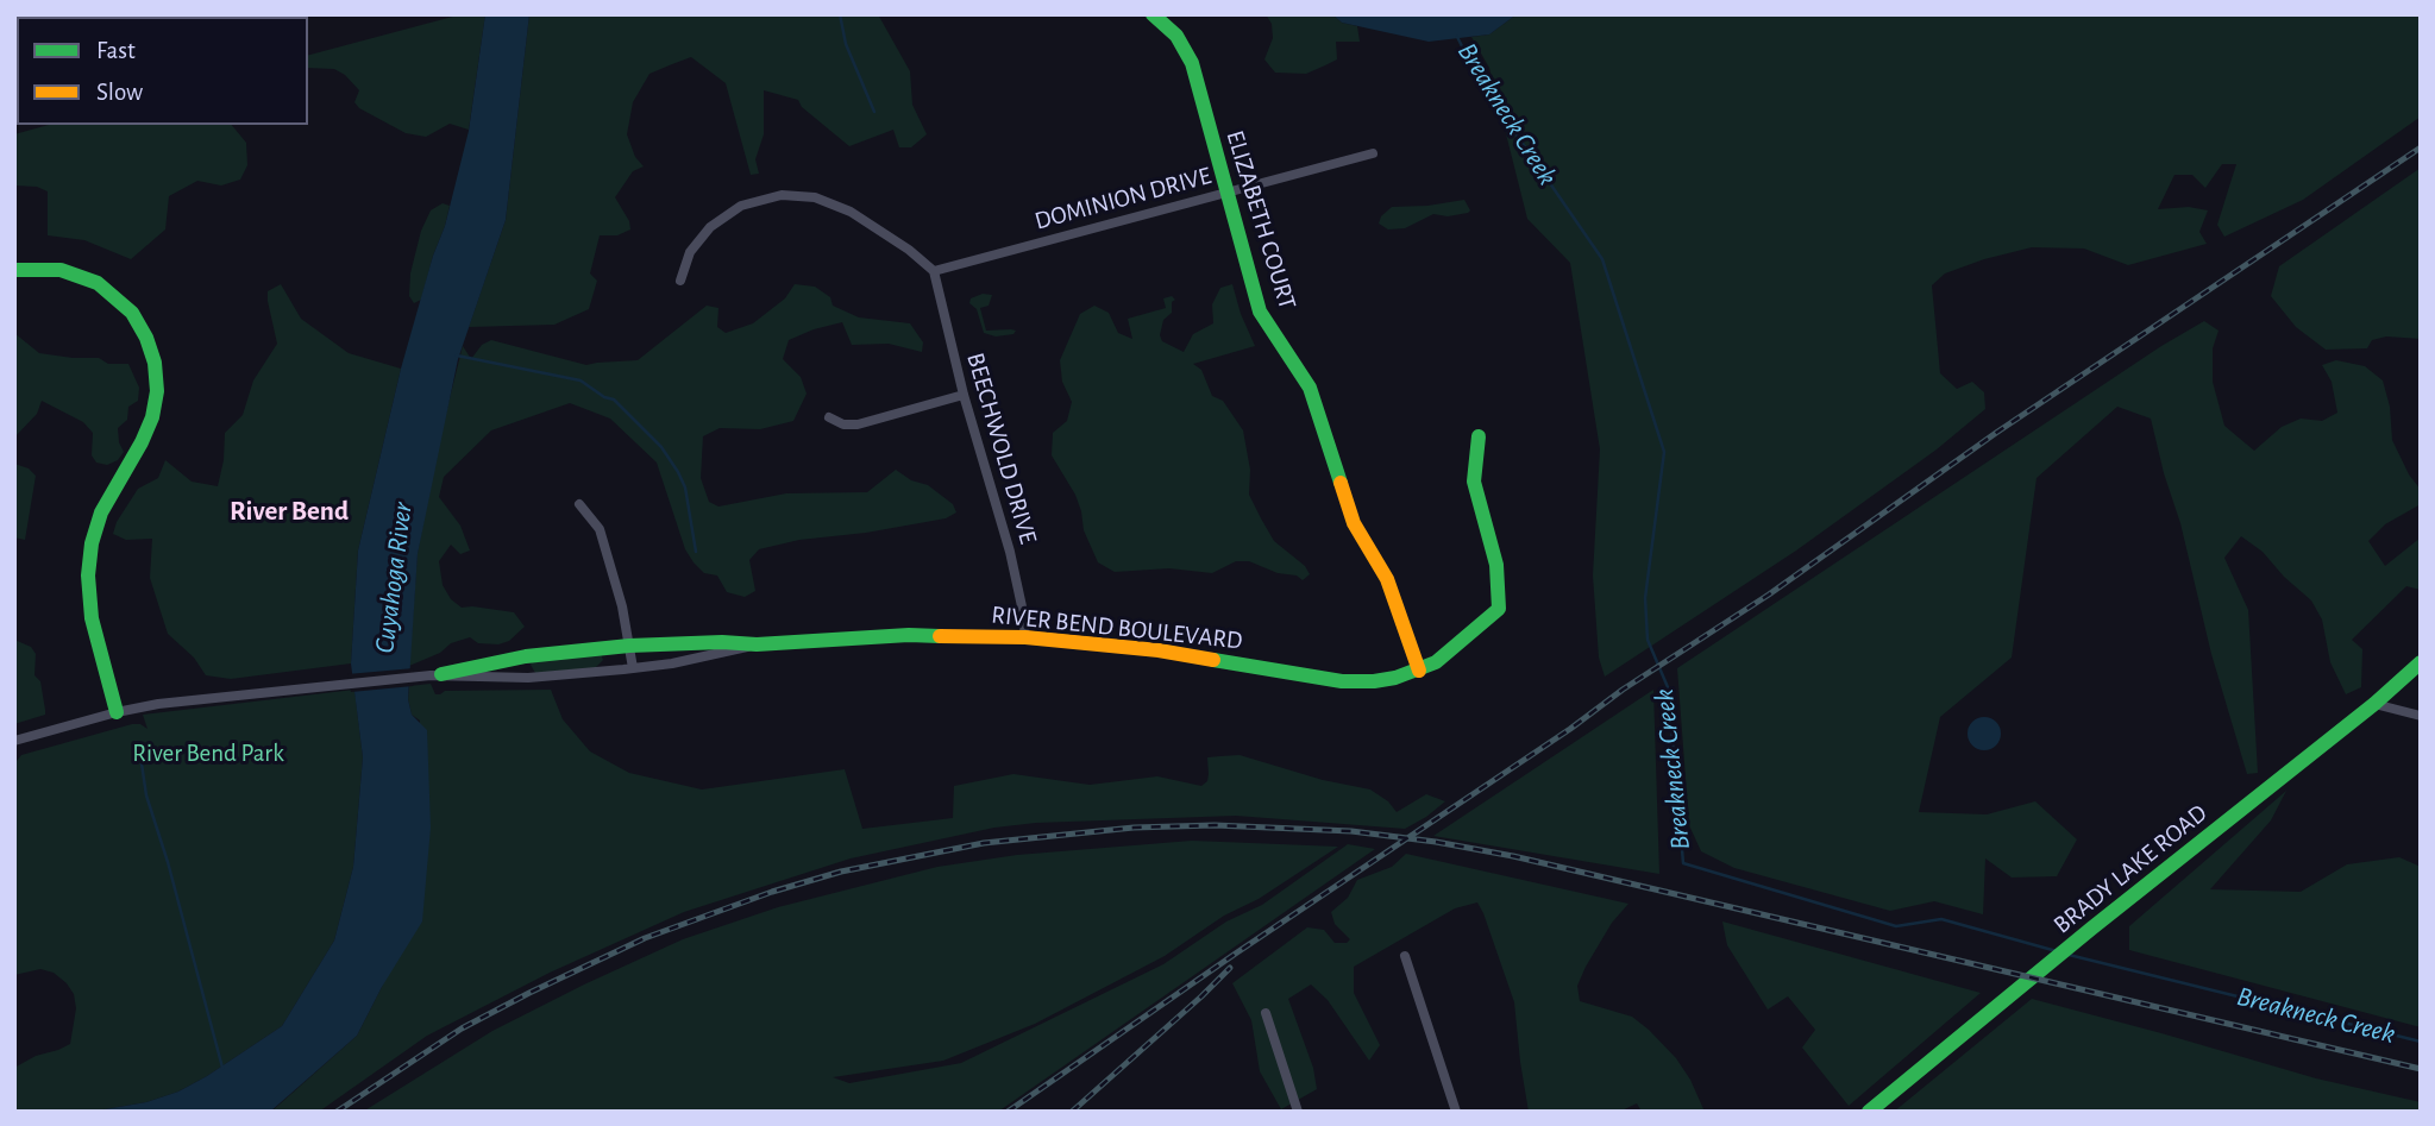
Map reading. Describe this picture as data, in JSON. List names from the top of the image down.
{
  "streets": {
    "street": [
      "DOMINION DRIVE",
      "ELIZABETH COURT",
      "BEECHWOLD DRIVE",
      "RIVER BEND BOULEVARD",
      "BRADY LAKE ROAD"
    ]
  },
  "crossings": [
    ["DOMINION DRIVE", "ELIZABETH COURT"],
    ["DOMINION DRIVE", "BEECHWOLD DRIVE"],
    ["ELIZABETH COURT", "RIVER BEND BOULEVARD"],
    ["BEECHWOLD DRIVE", "RIVER BEND BOULEVARD"]
  ],
  "districts": ["River Bend"],
  "water": ["Breakneck Creek", "Cuyahoga River"],
  "parks": ["River Bend Park"],
  "legend": ["Fast", "Slow"]
}
